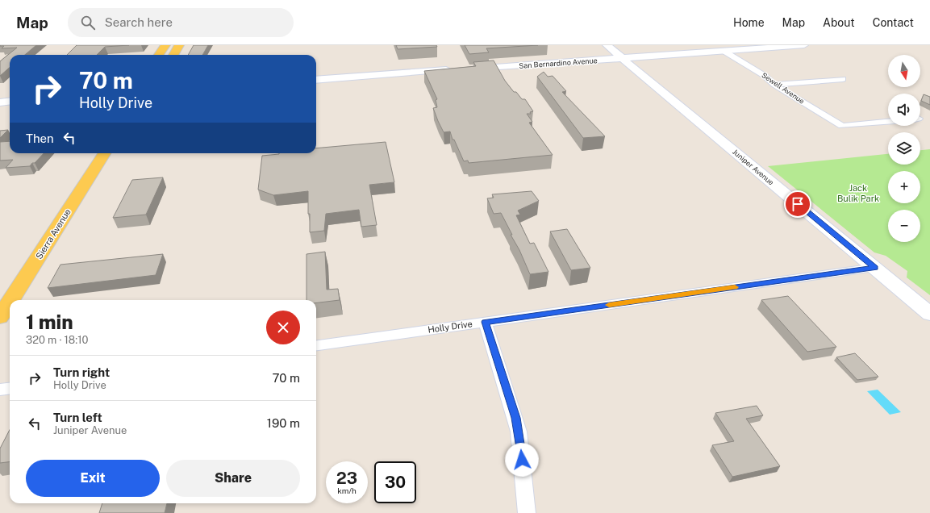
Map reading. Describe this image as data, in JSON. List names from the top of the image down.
{
  "streets": {
    "main road": ["San Bernardino Avenue", "Juniper Avenue", "Sierra Avenue"],
    "street": ["Sewell Avenue", "Holly Drive"]
  },
  "crossings": [
    ["San Bernardino Avenue", "Sewell Avenue"],
    ["San Bernardino Avenue", "Juniper Avenue"],
    ["Juniper Avenue", "Holly Drive"]
  ],
  "parks": ["Jack Bulik Park"],
  "north": "bottom",
  "page": {
    "header": "Map",
    "search": "Search here",
    "nav": [
      "Home",
      "Map",
      "About",
      "Contact"
    ],
    "map_buttons": ["+", "−"],
    "turn": ["70 m", "Holly Drive"],
    "then": "Then",
    "heading": ["1 min", "320 m · 18:10"],
    "list": [
      {
        "name": "Turn right",
        "note": "Holly Drive",
        "value": "70 m"
      },
      {
        "name": "Turn left",
        "note": "Juniper Avenue",
        "value": "190 m"
      }
    ],
    "buttons": ["Exit", "Share"],
    "speed": "23 km/h",
    "limit": "30"
  }
}
